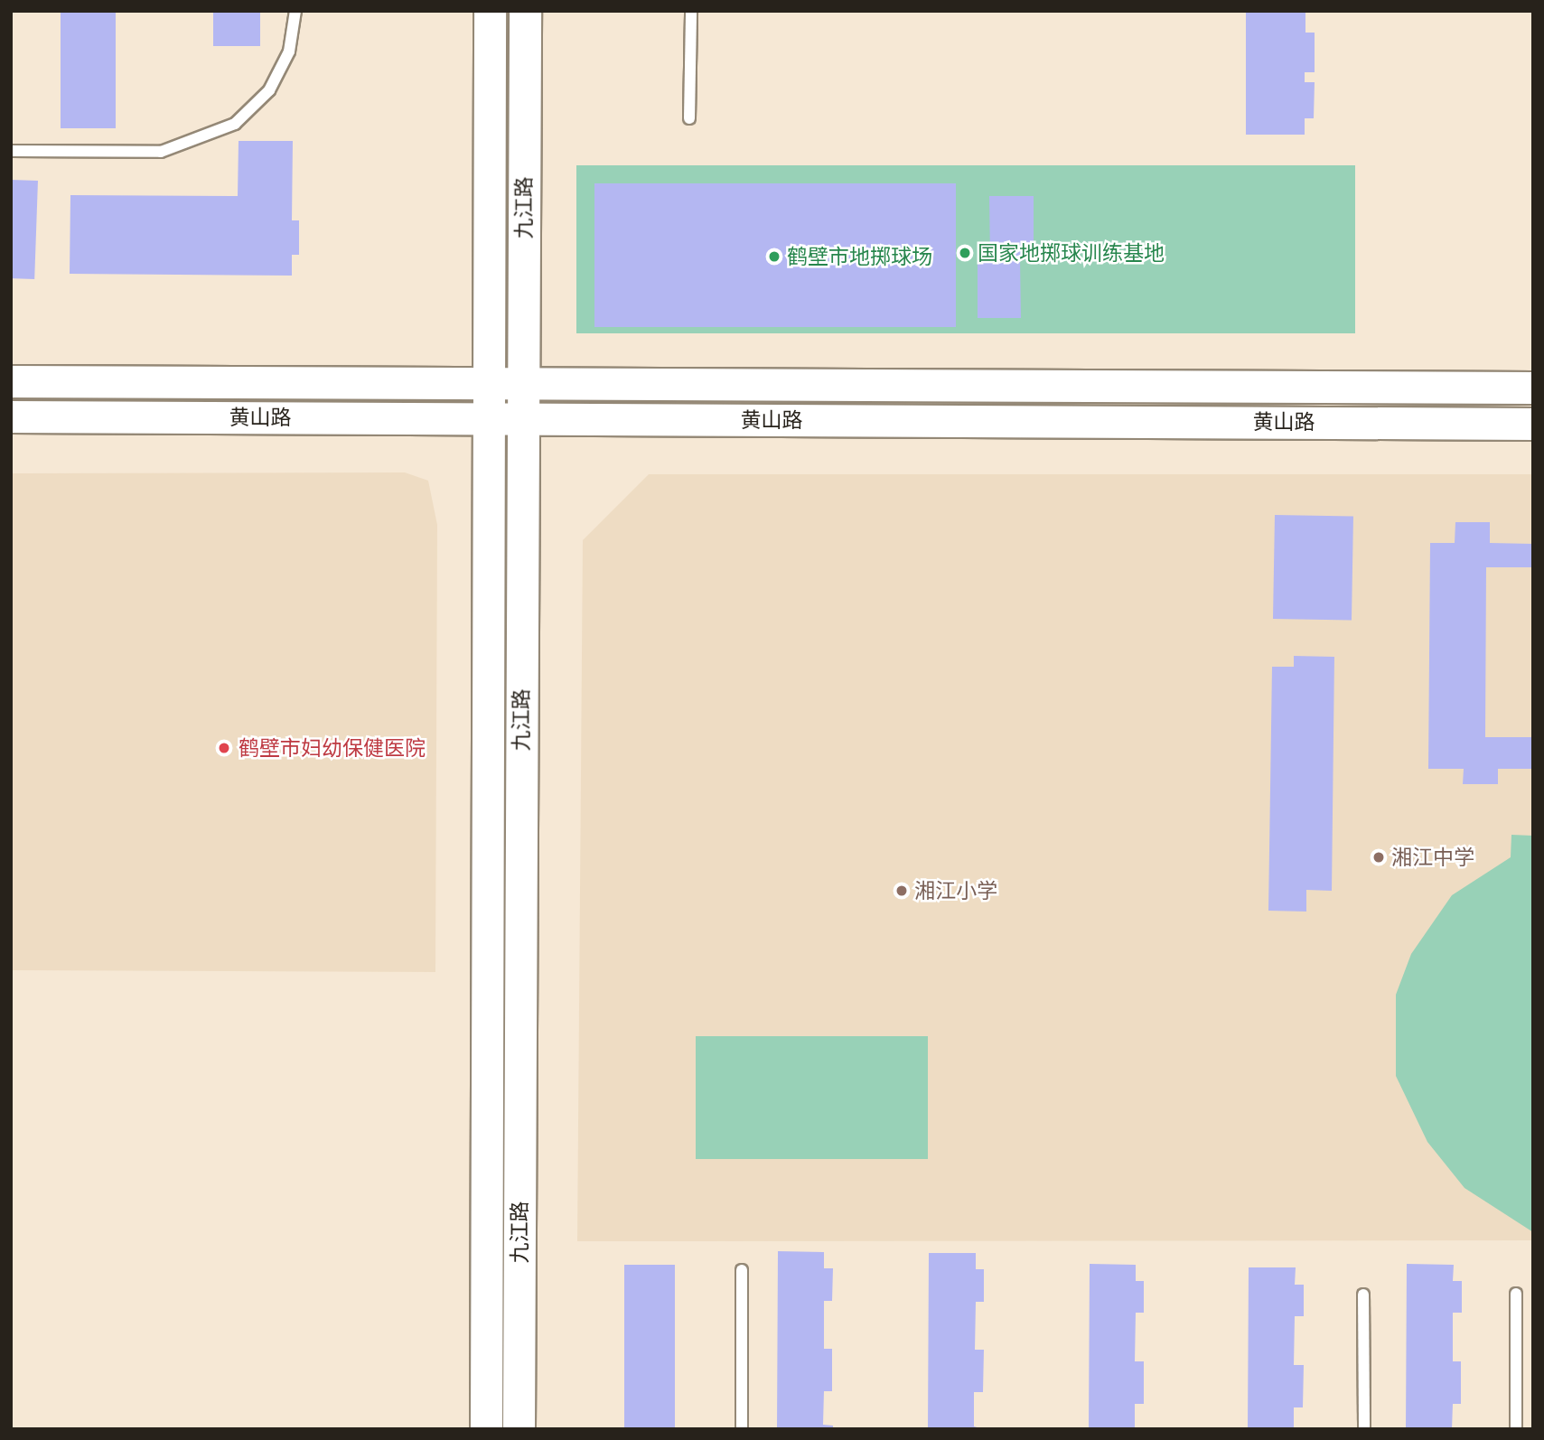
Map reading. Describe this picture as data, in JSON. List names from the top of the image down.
{
  "streets": {
    "street": ["九江路", "黄山路"]
  },
  "crossings": [
    ["九江路", "黄山路"]
  ],
  "places": [
    "国家地掷球训练基地",
    "鹤壁市地掷球场",
    "鹤壁市妇幼保健医院",
    "湘江中学",
    "湘江小学"
  ]
}
